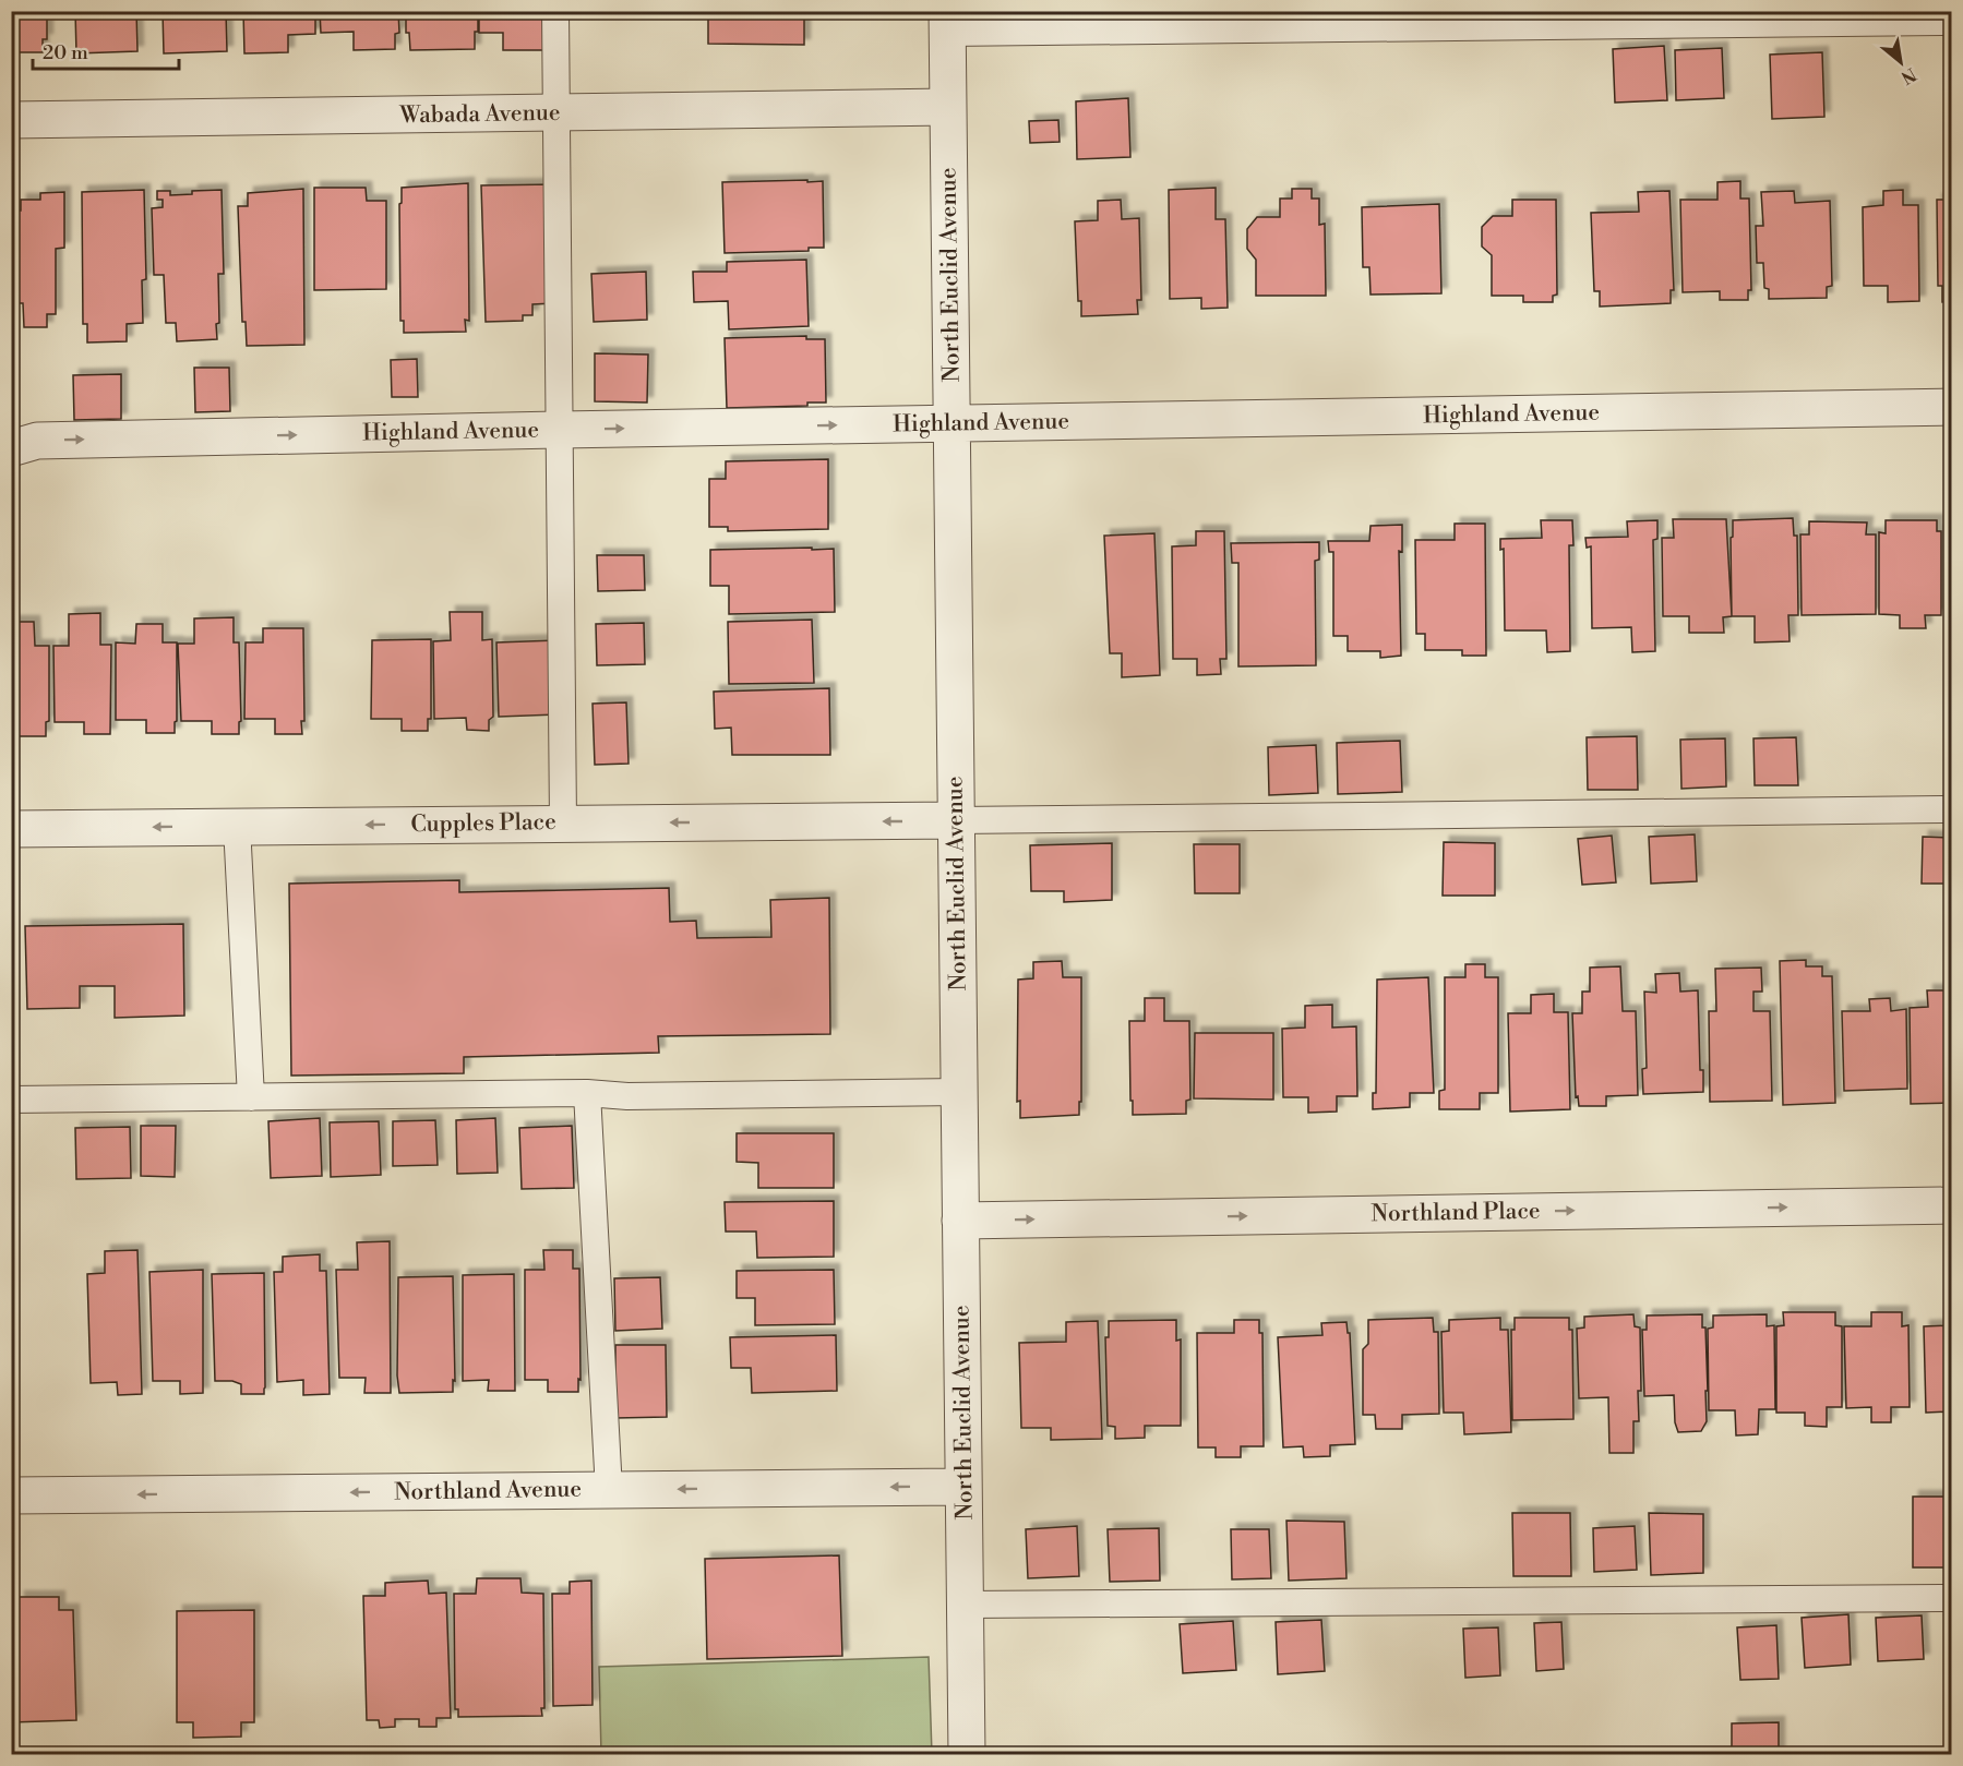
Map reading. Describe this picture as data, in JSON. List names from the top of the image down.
{
  "streets": {
    "street": [
      "Wabada Avenue",
      "North Euclid Avenue",
      "Highland Avenue",
      "Cupples Place",
      "Northland Place",
      "Northland Avenue"
    ]
  },
  "crossings": [
    ["Wabada Avenue", "North Euclid Avenue"],
    ["North Euclid Avenue", "Highland Avenue"],
    ["North Euclid Avenue", "Cupples Place"],
    ["North Euclid Avenue", "Northland Place"],
    ["North Euclid Avenue", "Northland Avenue"]
  ],
  "one_way": [
    "Highland Avenue",
    "Cupples Place",
    "Northland Place",
    "Northland Avenue"
  ],
  "scale_bar": "20 m",
  "north": "bottom right"
}
